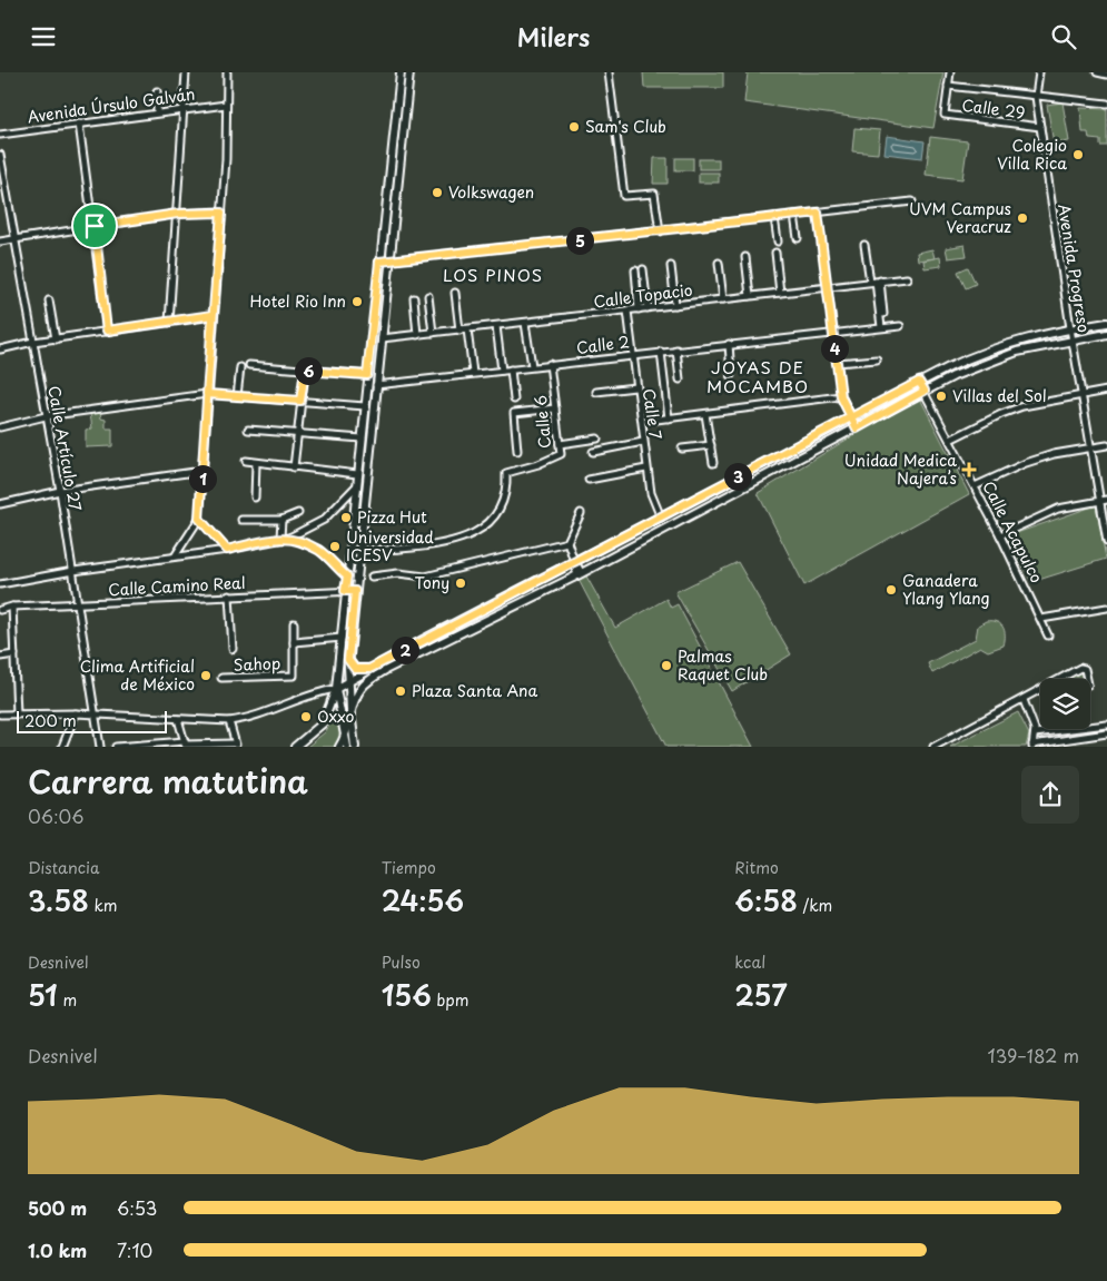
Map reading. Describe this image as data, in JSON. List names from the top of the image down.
{
  "streets": {
    "street": [
      "Avenida Úrsulo Galván",
      "Calle 29",
      "Avenida Progreso",
      "Calle Topacio",
      "Calle 2",
      "Calle 7",
      "Calle 6",
      "Calle Artículo 27",
      "Calle Acapulco",
      "Calle Camino Real",
      "Sahop"
    ]
  },
  "crossings": [
    ["Calle 29", "Avenida Progreso"],
    ["Calle Topacio", "Calle 7"],
    ["Calle 2", "Calle 7"],
    ["Calle 2", "Calle 6"],
    ["Calle Artículo 27", "Calle Camino Real"]
  ],
  "districts": ["LOS PINOS", "JOYAS DE MOCAMBO"],
  "places": {
    "other": [
      "Sam's Club",
      "Colegio Villa Rica",
      "Volkswagen",
      "UVM Campus Veracruz",
      "Hotel Rio Inn",
      "Villas del Sol",
      "Pizza Hut",
      "Universidad ICESV",
      "Tony",
      "Ganadera Ylang Ylang",
      "Palmas Raquet Club",
      "Clima Artificial de México",
      "Plaza Santa Ana",
      "Oxxo"
    ],
    "health": ["Unidad Medica Najera’s"]
  },
  "scale_bar": "200 m",
  "page": {
    "header": "Milers",
    "pins": [
      "5",
      "4",
      "6",
      "3",
      "1",
      "2"
    ],
    "scale": "200 m",
    "heading": ["Carrera matutina", "06:06"],
    "stats": [
      ["Distancia", "3.58 km"],
      ["Tiempo", "24:56"],
      ["Ritmo", "6:58 /km"],
      ["Desnivel", "51 m"],
      ["Pulso", "156 bpm"],
      ["kcal", "257"]
    ],
    "chart": ["Desnivel", "139–182 m"],
    "list": [
      {
        "name": "500 m",
        "note": "6:53"
      },
      {
        "name": "1.0 km",
        "note": "7:10"
      }
    ]
  }
}
